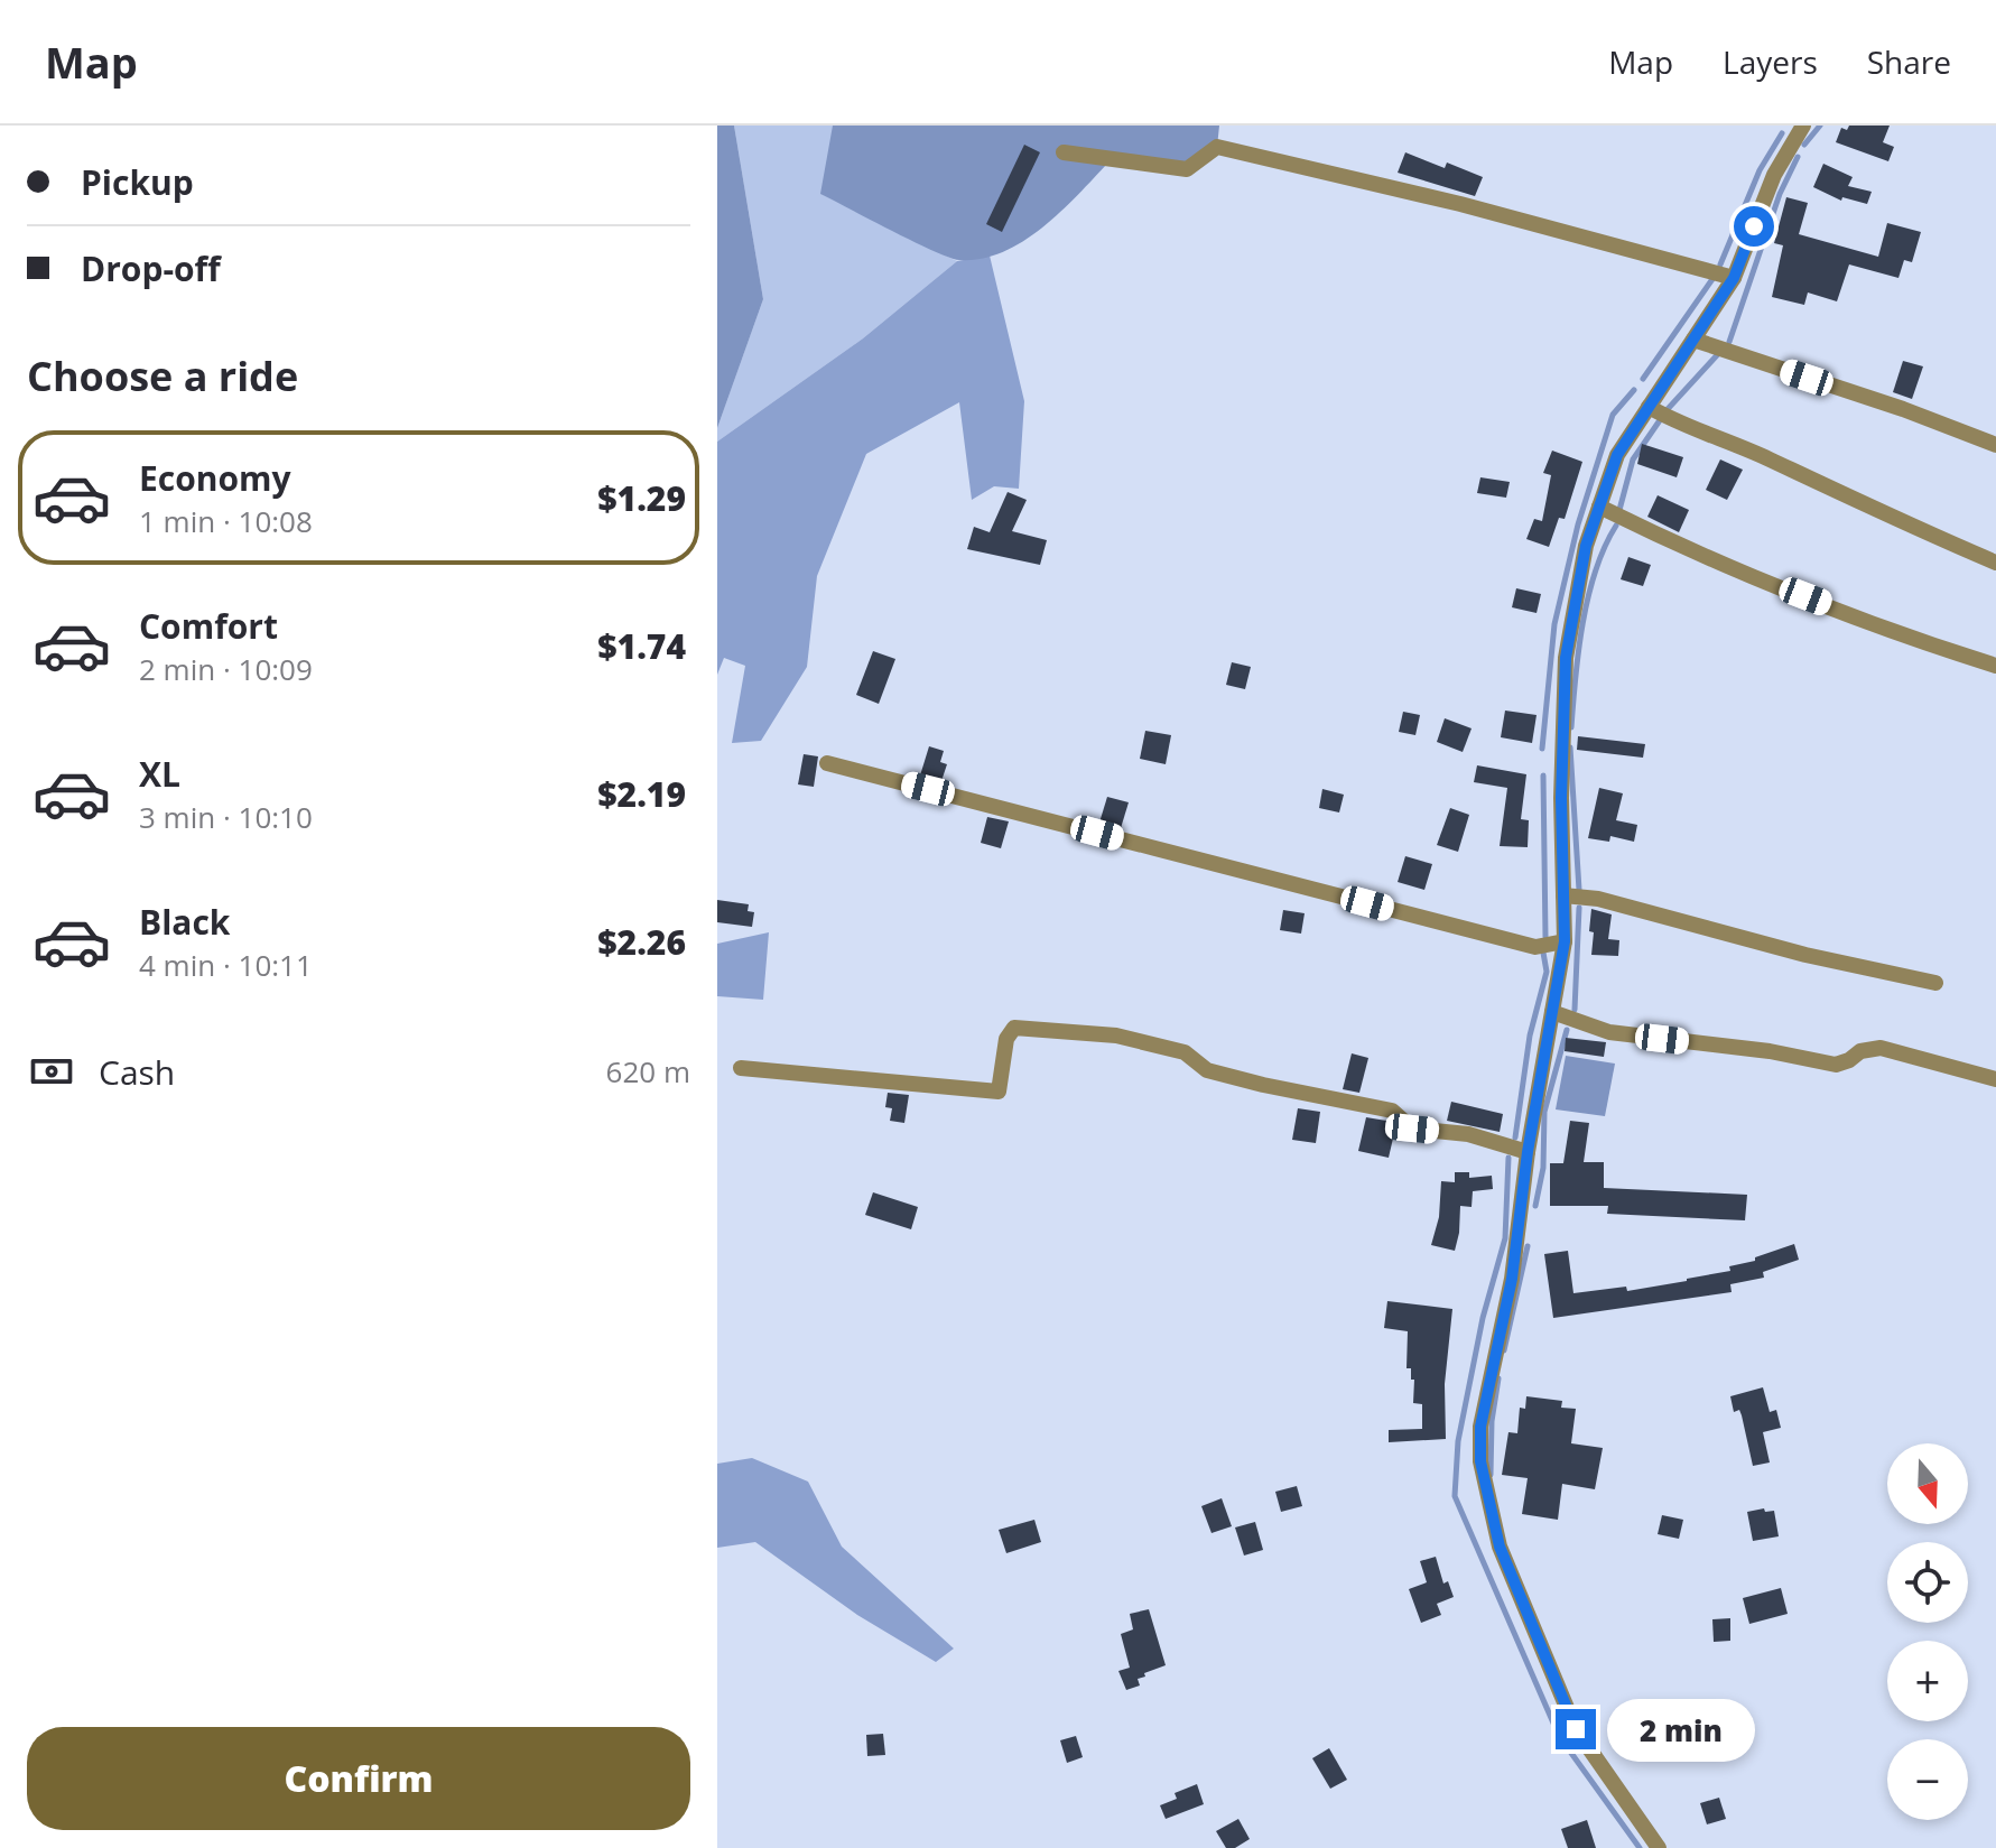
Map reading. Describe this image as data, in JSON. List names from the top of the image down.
{
  "north": "bottom",
  "page": {
    "header": "Map",
    "nav": ["Map", "Layers", "Share"],
    "banner": ["Pickup", "Drop-off"],
    "heading": "Choose a ride",
    "list": [
      {
        "name": "Economy",
        "note": "1 min · 10:08",
        "value": "$1.29"
      },
      {
        "name": "Comfort",
        "note": "2 min · 10:09",
        "value": "$1.74"
      },
      {
        "name": "XL",
        "note": "3 min · 10:10",
        "value": "$2.19"
      },
      {
        "name": "Black",
        "note": "4 min · 10:11",
        "value": "$2.26"
      }
    ],
    "pay": ["Cash", "620 m"],
    "map_buttons": ["+", "−"],
    "bubble": "2 min",
    "buttons": "Confirm"
  }
}
